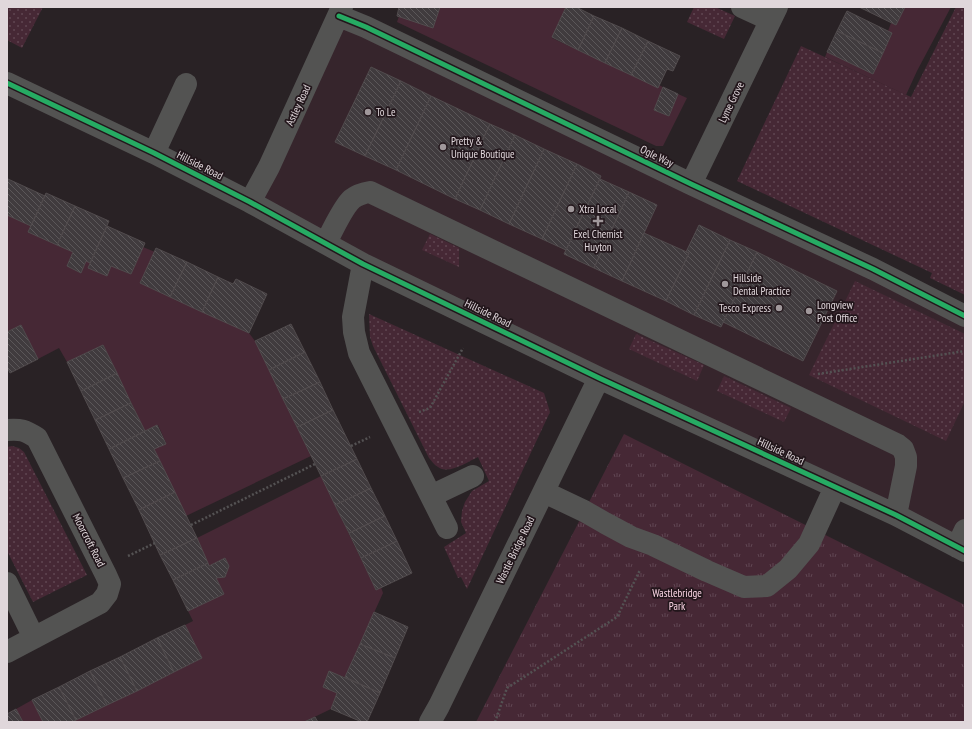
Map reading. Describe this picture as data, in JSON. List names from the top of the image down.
{
  "streets": {
    "street": [
      "Lyme Grove",
      "Astley Road",
      "Ogle Way",
      "Hillside Road",
      "Moorcroft Road",
      "Wastle Bridge Road"
    ]
  },
  "crossings": [
    ["Lyme Grove", "Ogle Way"],
    ["Astley Road", "Ogle Way"],
    ["Astley Road", "Hillside Road"],
    ["Hillside Road", "Wastle Bridge Road"]
  ],
  "parks": ["Wastlebridge Park"],
  "places": {
    "other": [
      "To Le",
      "Pretty & Unique Boutique",
      "Xtra Local",
      "Hillside Dental Practice",
      "Tesco Express",
      "Longview Post Office"
    ],
    "health": ["Exel Chemist Huyton"]
  }
}
